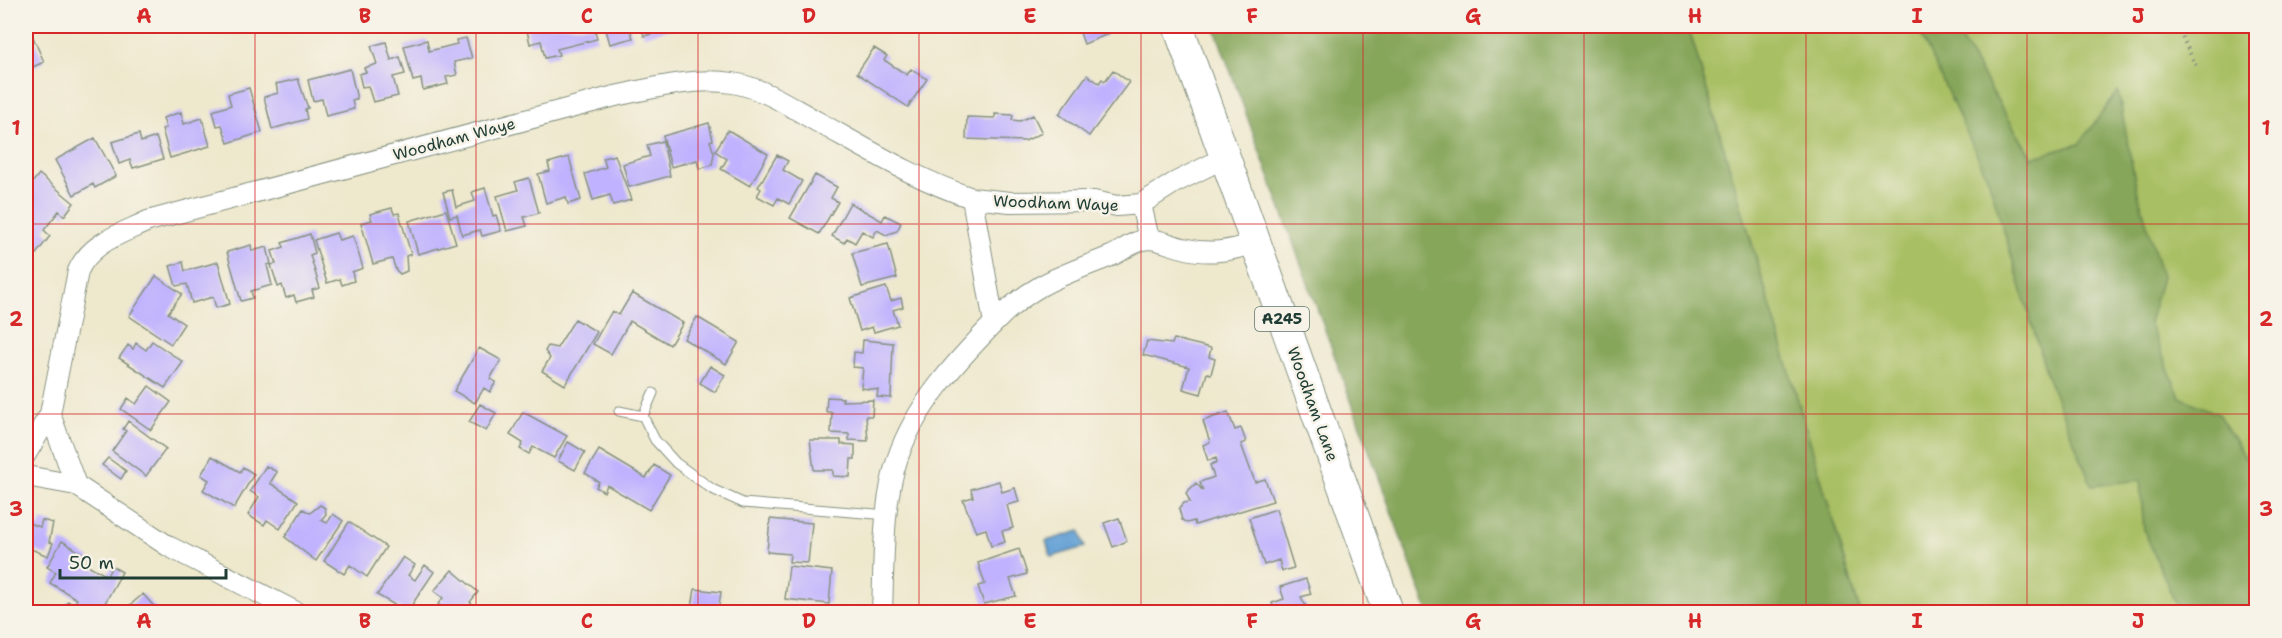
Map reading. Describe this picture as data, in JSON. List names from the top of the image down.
{
  "streets": {
    "main road": ["A245", "Woodham Lane"],
    "street": ["Woodham Waye"]
  },
  "crossings": [
    ["Woodham Waye", "Woodham Lane"]
  ],
  "scale_bar": "50 m",
  "grid": {
    "columns": [
      "A",
      "B",
      "C",
      "D",
      "E",
      "F",
      "G",
      "H",
      "I",
      "J"
    ],
    "rows": ["1", "2", "3"]
  }
}
